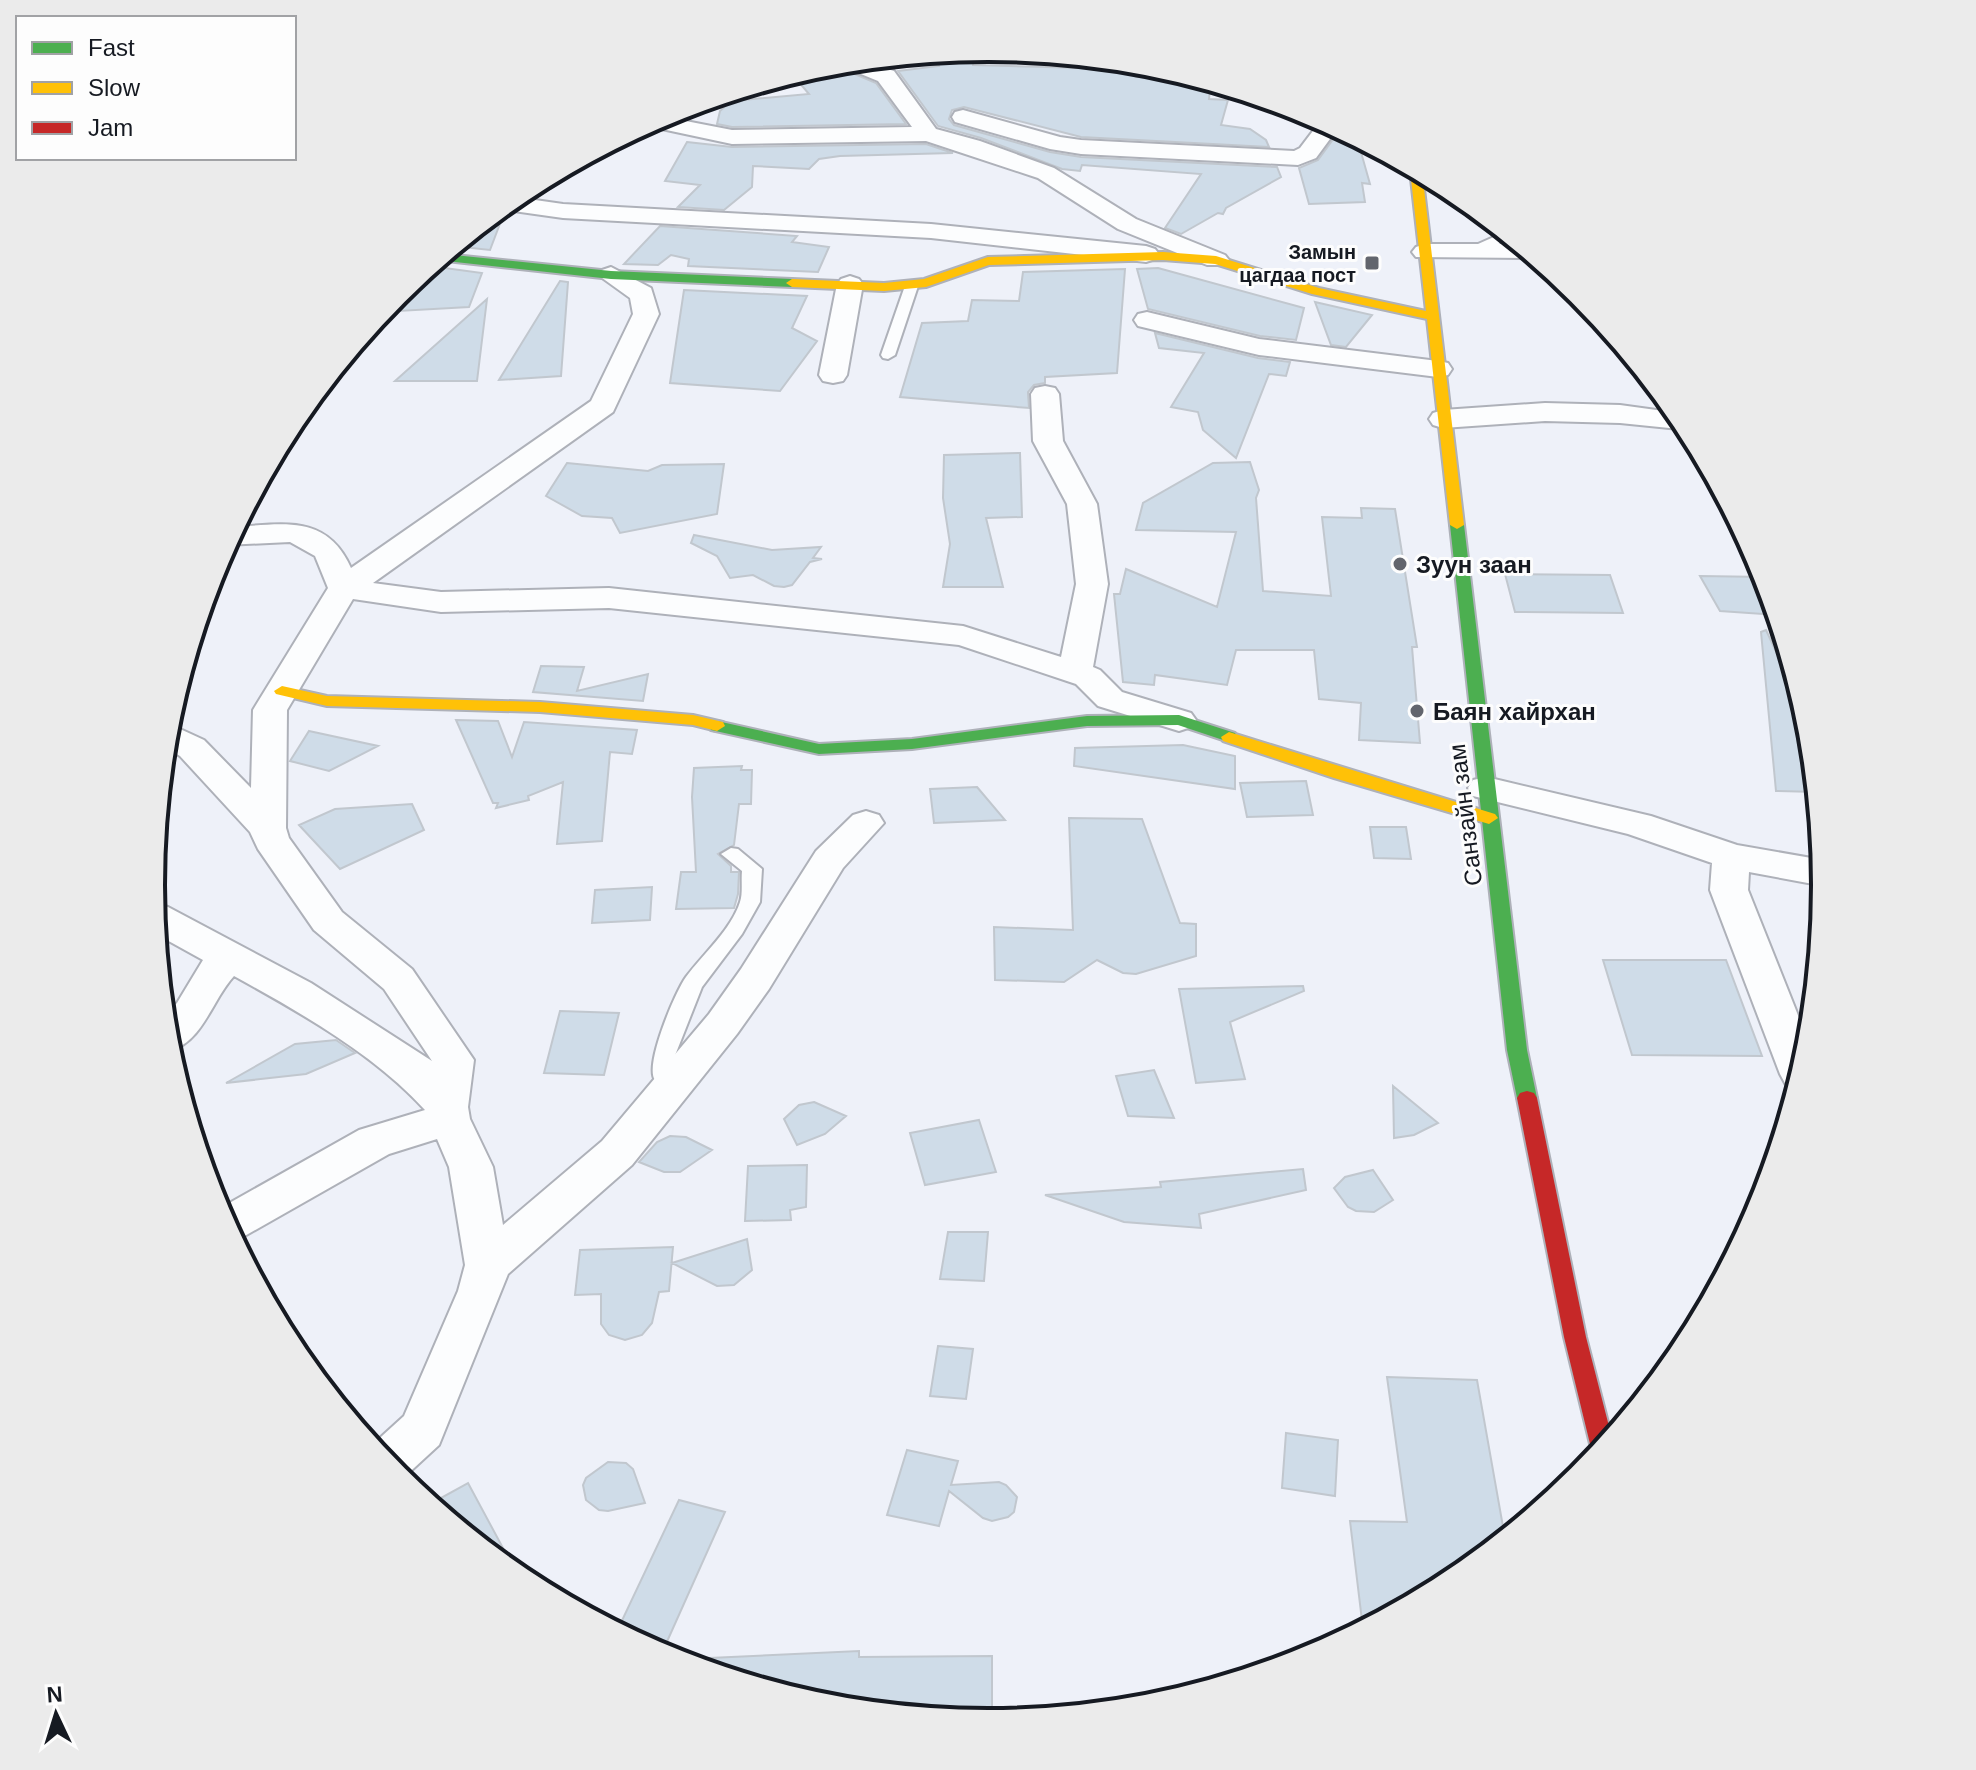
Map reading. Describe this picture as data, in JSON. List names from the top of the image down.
{
  "streets": {
    "street": ["Санзайн зам"]
  },
  "places": {
    "transit": ["Замын цагдаа пост"],
    "other": ["Зуун заан", "Баян хайрхан"]
  },
  "legend": ["Fast", "Slow", "Jam"],
  "north": "top"
}
